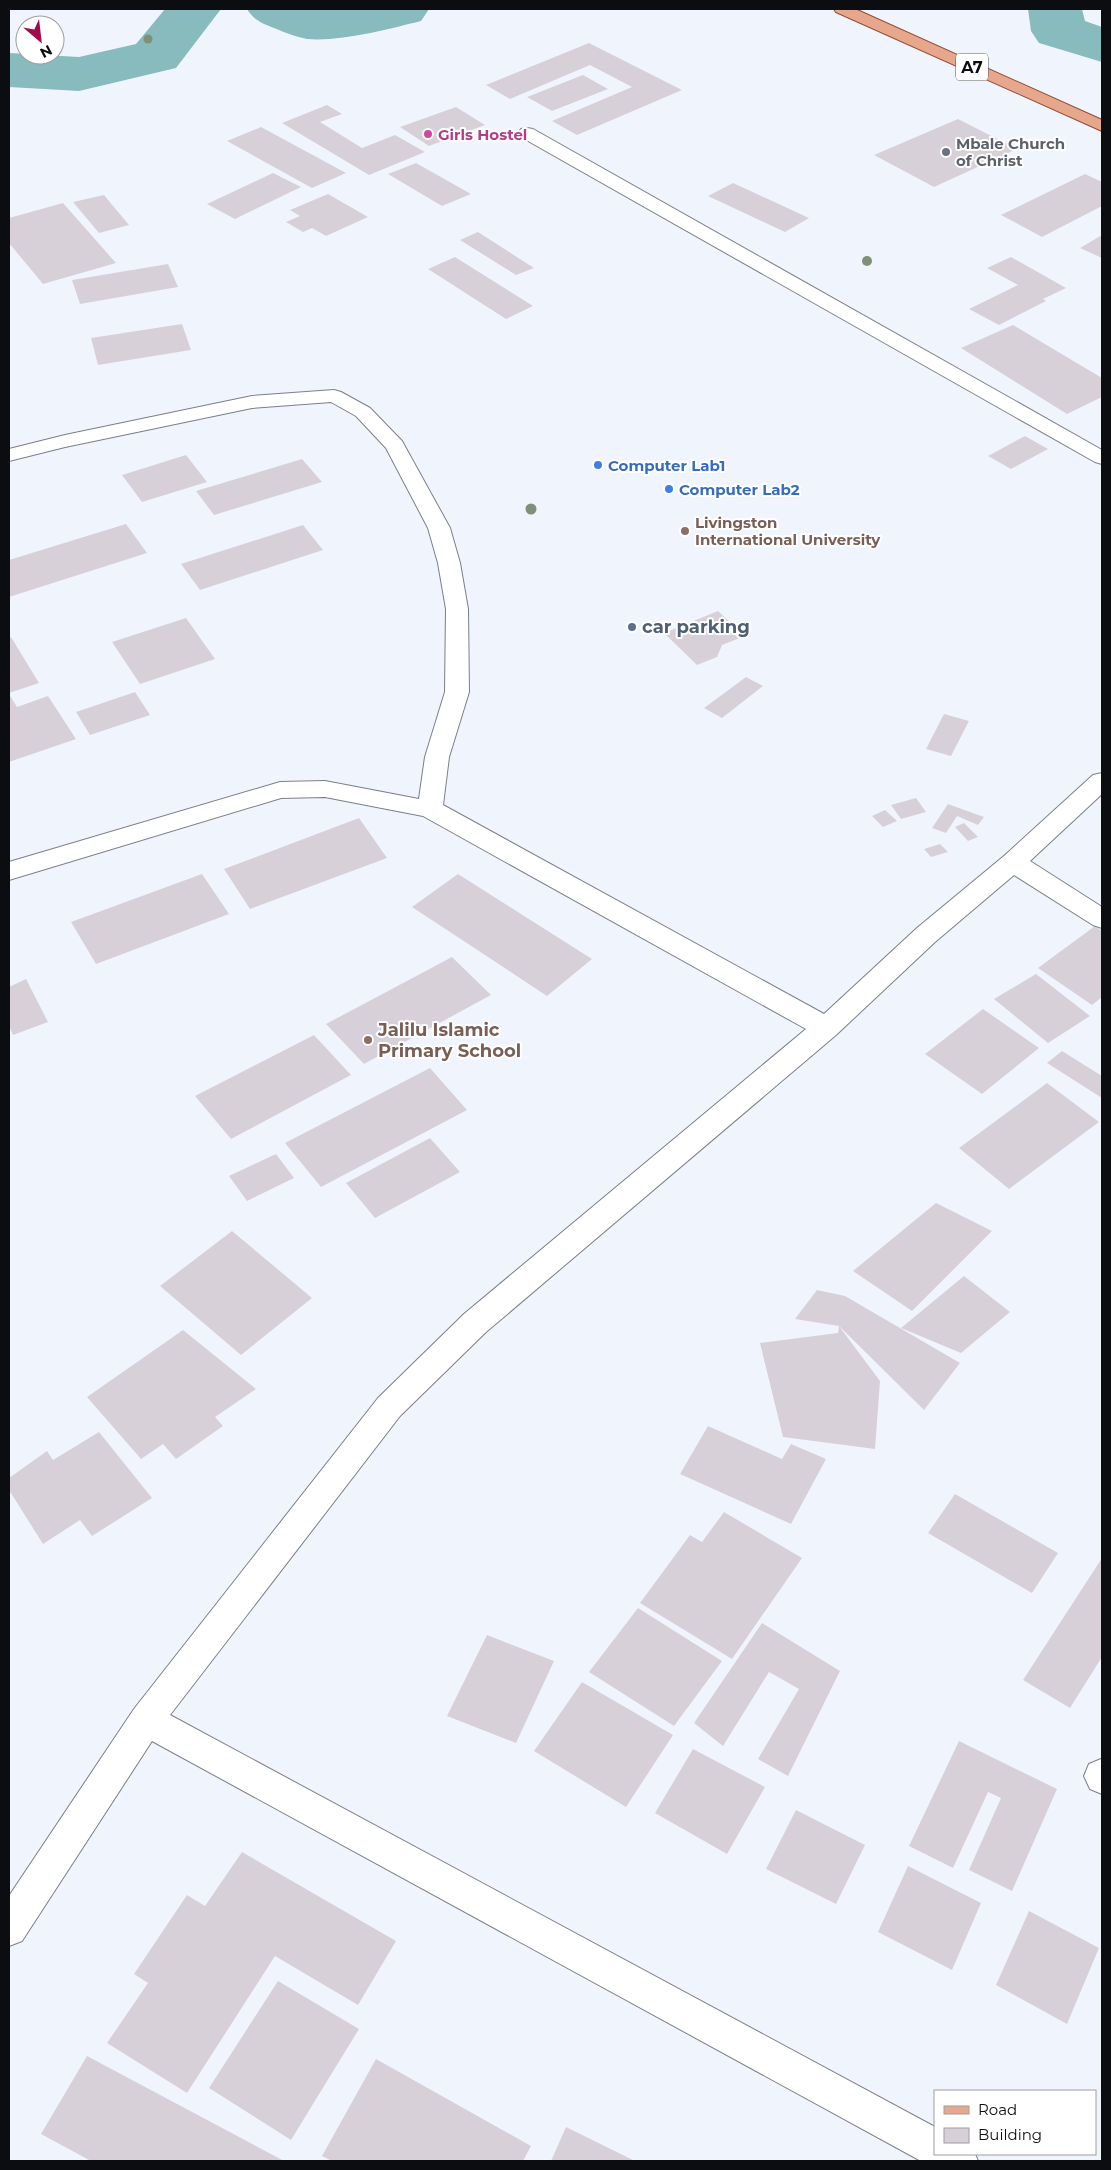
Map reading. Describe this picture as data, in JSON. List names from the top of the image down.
{
  "streets": {
    "main road": ["A7"]
  },
  "places": [
    "Girls Hostel",
    "Mbale Church of Christ",
    "Computer Lab1",
    "Computer Lab2",
    "Livingston International University",
    "car parking",
    "Jalilu Islamic Primary School"
  ],
  "legend": ["Road", "Building"],
  "north": "bottom right"
}
